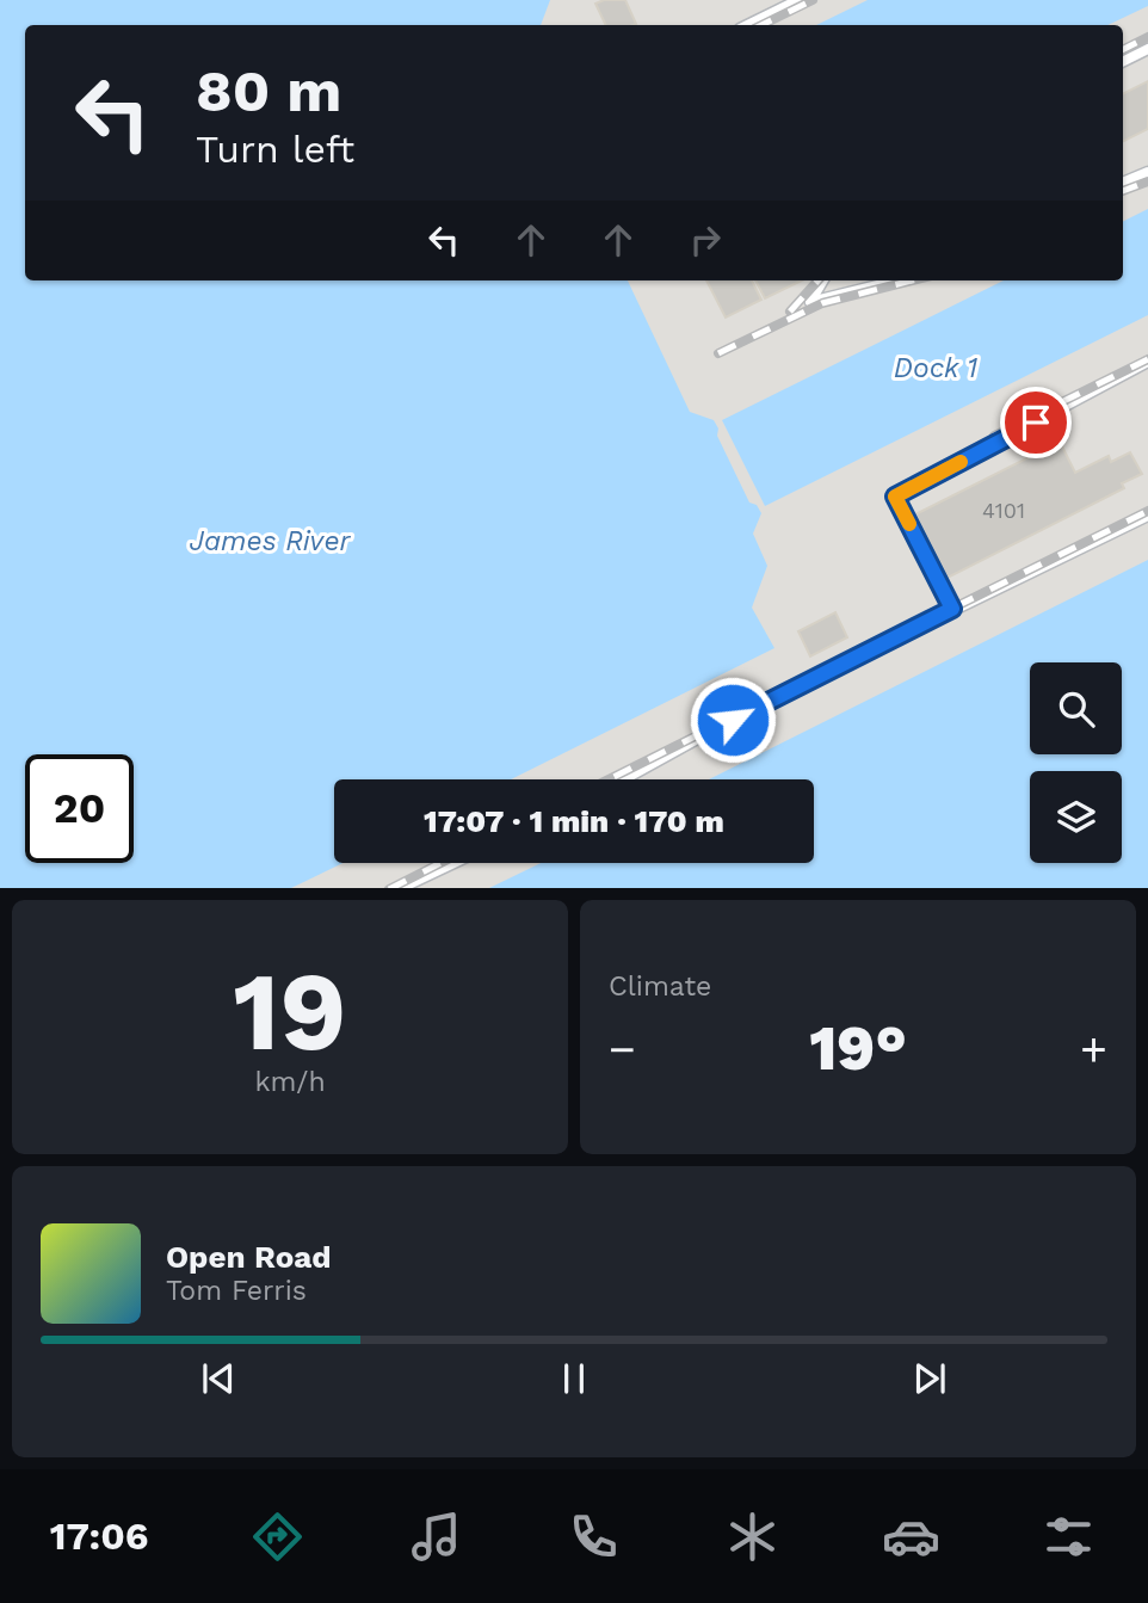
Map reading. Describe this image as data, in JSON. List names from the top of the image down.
{
  "water": ["Dock 1", "James River"],
  "house_numbers": ["4101"],
  "page": {
    "turn": ["80 m", "Turn left"],
    "limit": "20",
    "trip": "17:07 · 1 min · 170 m",
    "tile": [
      ["19", "km/h"],
      "Climate"
    ],
    "heat": ["−", "19°", "+"],
    "song": ["Open Road", "Tom Ferris"],
    "tabs": "17:06"
  }
}
